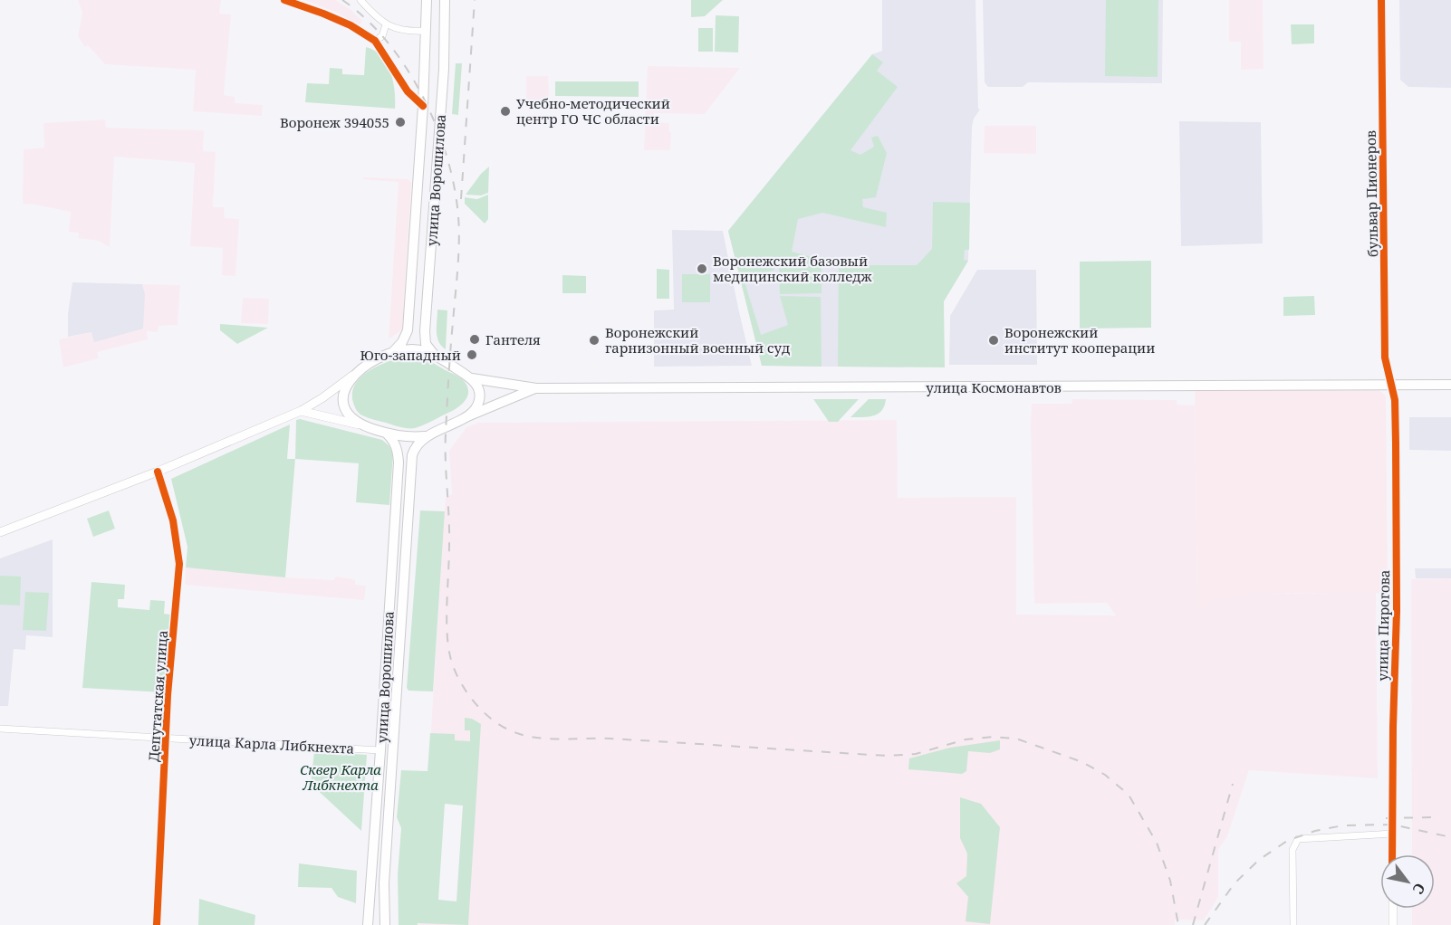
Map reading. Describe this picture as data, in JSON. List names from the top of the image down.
{
  "streets": {
    "main road": ["улица Ворошилова", "улица Космонавтов"],
    "street": [
      "бульвар Пионеров",
      "улица Пирогова",
      "Депутатская улица",
      "улица Карла Либкнехта"
    ]
  },
  "crossings": [
    ["улица Ворошилова", "улица Космонавтов"],
    ["улица Ворошилова", "улица Карла Либкнехта"],
    ["бульвар Пионеров", "улица Космонавтов"],
    ["бульвар Пионеров", "улица Пирогова"],
    ["улица Космонавтов", "улица Пирогова"],
    ["Депутатская улица", "улица Карла Либкнехта"]
  ],
  "parks": ["Сквер Карла Либкнехта"],
  "places": [
    "Учебно-методический центр ГО ЧС области",
    "Воронеж 394055",
    "Воронежский базовый медицинский колледж",
    "Гантеля",
    "Воронежский гарнизонный военный суд",
    "Воронежский институт кооперации",
    "Юго-западный"
  ],
  "north": "bottom right"
}
